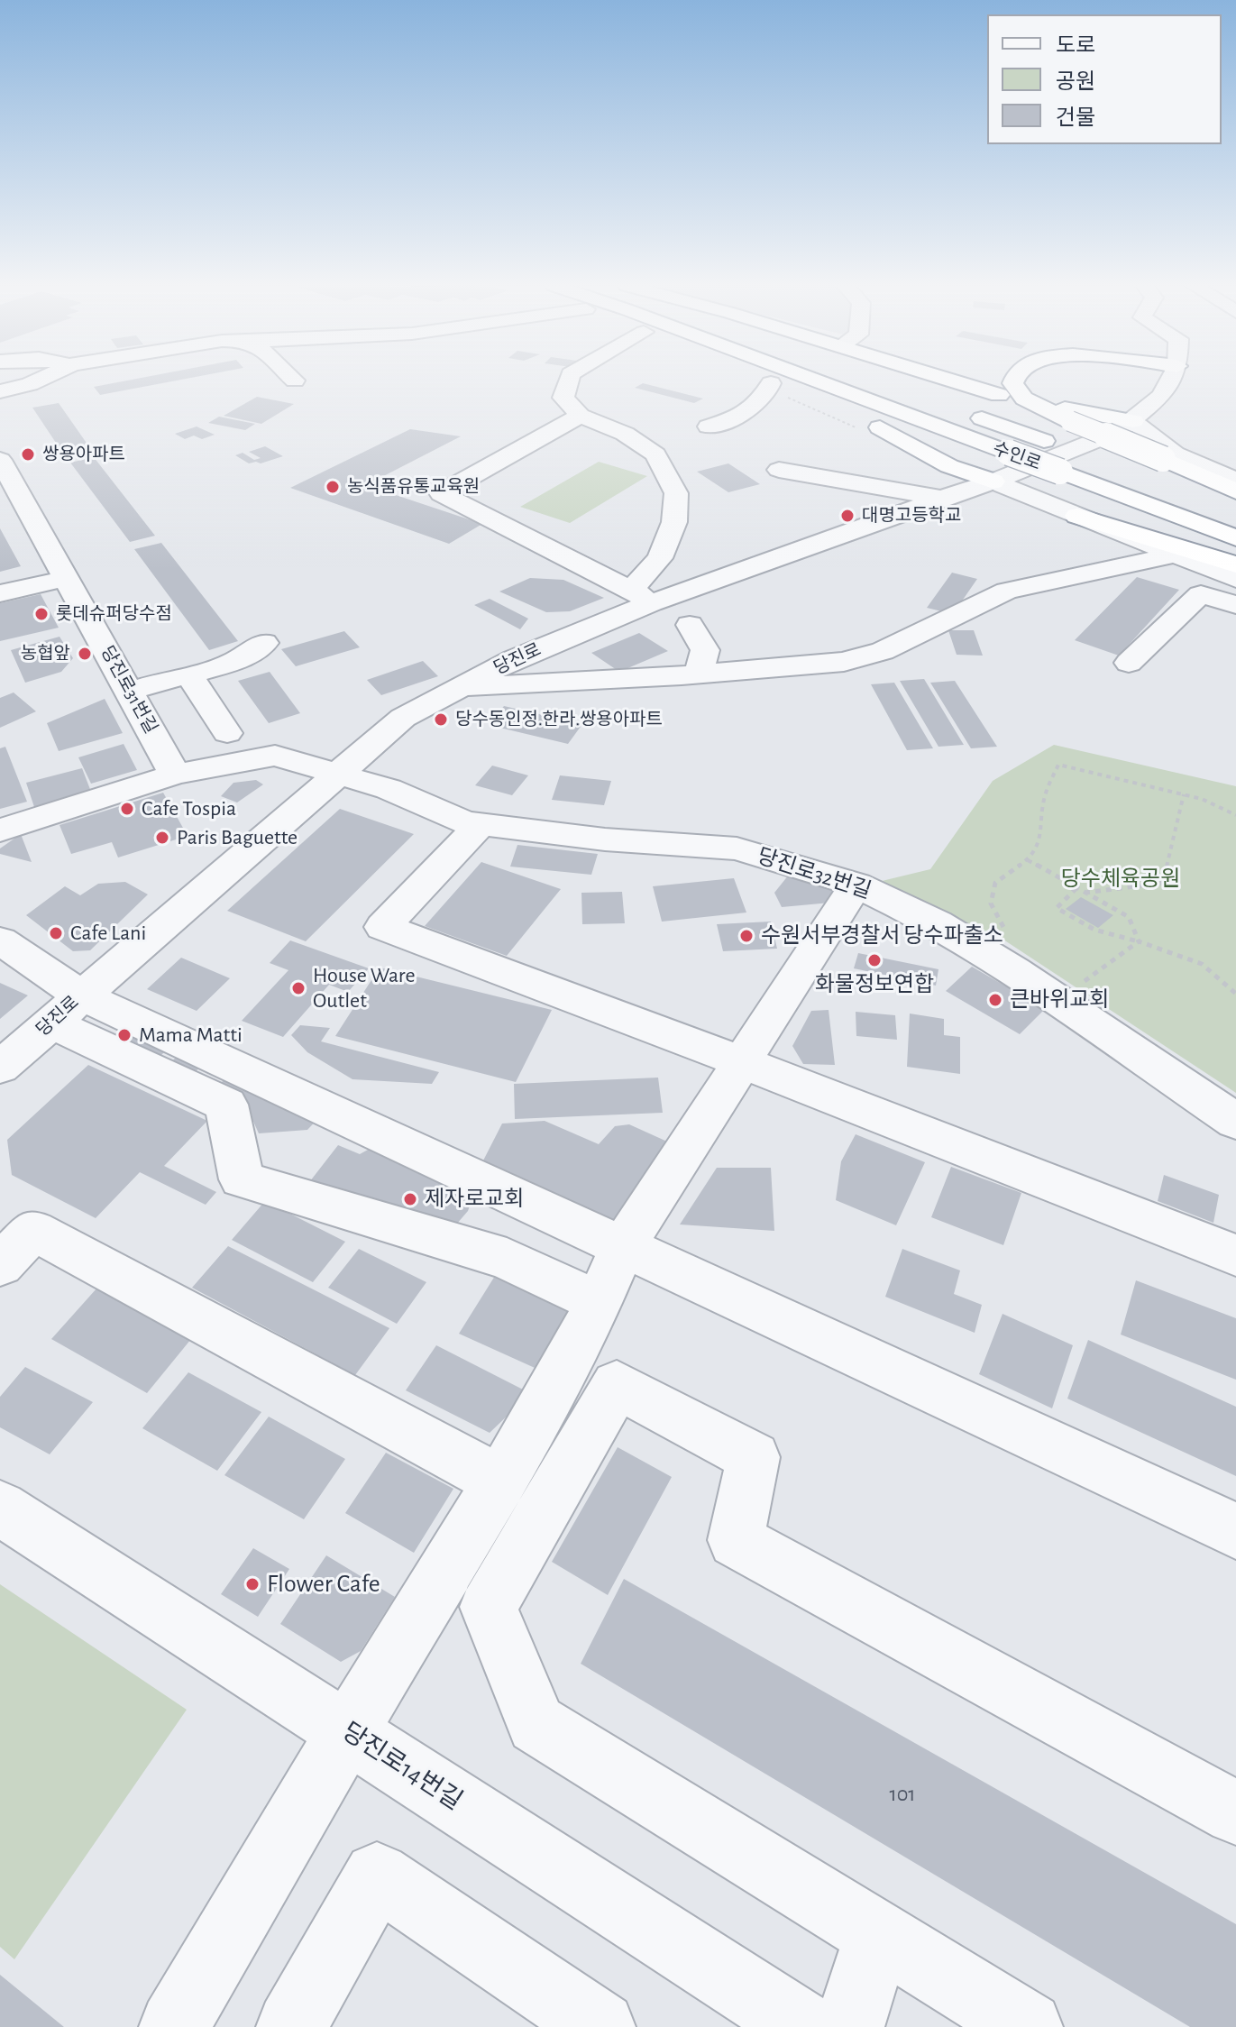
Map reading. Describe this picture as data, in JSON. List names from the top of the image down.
{
  "streets": {
    "highway": ["수인로"],
    "street": [
      "당진로",
      "당진로31번길",
      "당진로32번길",
      "당진로14번길"
    ]
  },
  "crossings": [
    ["당진로", "당진로32번길"]
  ],
  "parks": ["당수체육공원"],
  "places": [
    "쌍용아파트",
    "농식품유통교육원",
    "대명고등학교",
    "롯데슈퍼당수점",
    "농협앞",
    "당수동인정.한라.쌍용아파트",
    "Cafe Tospia",
    "Paris Baguette",
    "Cafe Lani",
    "수원서부경찰서 당수파출소",
    "화물정보연합",
    "House Ware Outlet",
    "큰바위교회",
    "Mama Matti",
    "제자로교회",
    "Flower Cafe"
  ],
  "house_numbers": ["101"],
  "legend": ["도로", "공원", "건물"]
}
